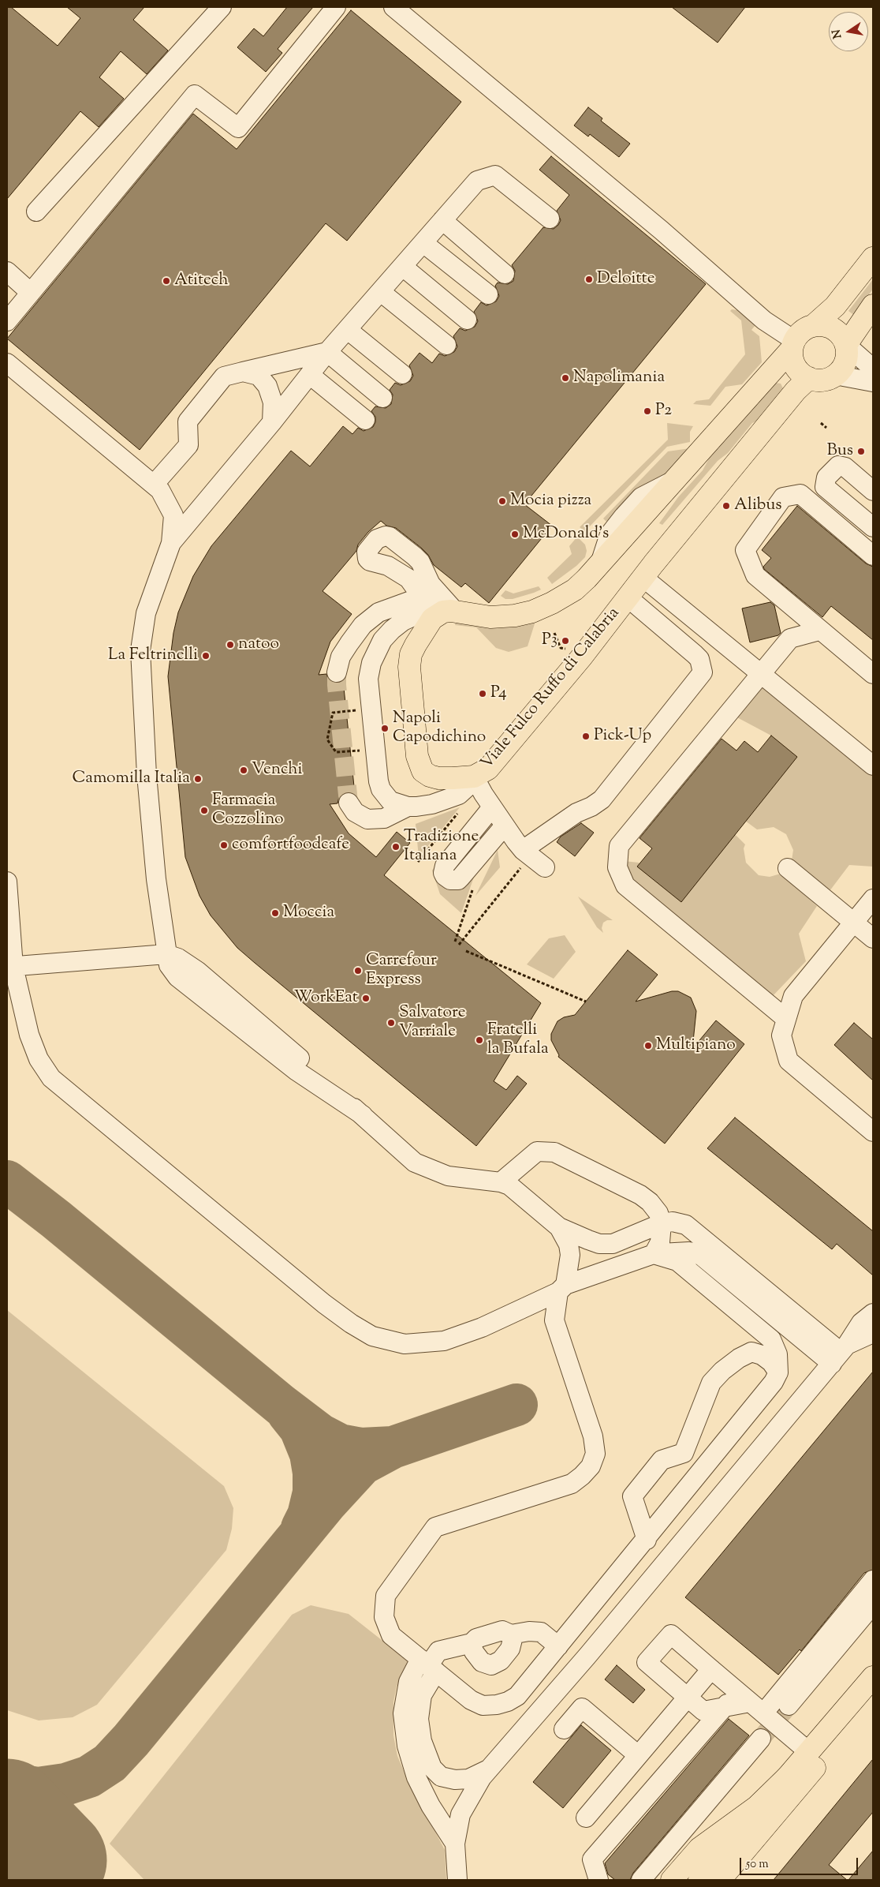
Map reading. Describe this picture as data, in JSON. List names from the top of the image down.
{
  "streets": {
    "main road": ["Viale Fulco Ruffo di Calabria"]
  },
  "places": [
    "Deloitte",
    "Atitech",
    "Napolimania",
    "P2",
    "Bus",
    "Mocia pizza",
    "Alibus",
    "McDonald's",
    "P3",
    "natoo",
    "La Feltrinelli",
    "P4",
    "Napoli Capodichino",
    "Pick-Up",
    "Venchi",
    "Camomilla Italia",
    "Farmacia Cozzolino",
    "comfortfoodcafe",
    "Tradizione Italiana",
    "Moccia",
    "Carrefour Express",
    "WorkEat",
    "Salvatore Varriale",
    "Fratelli la Bufala",
    "Multipiano"
  ],
  "scale_bar": "50 m",
  "north": "left"
}
